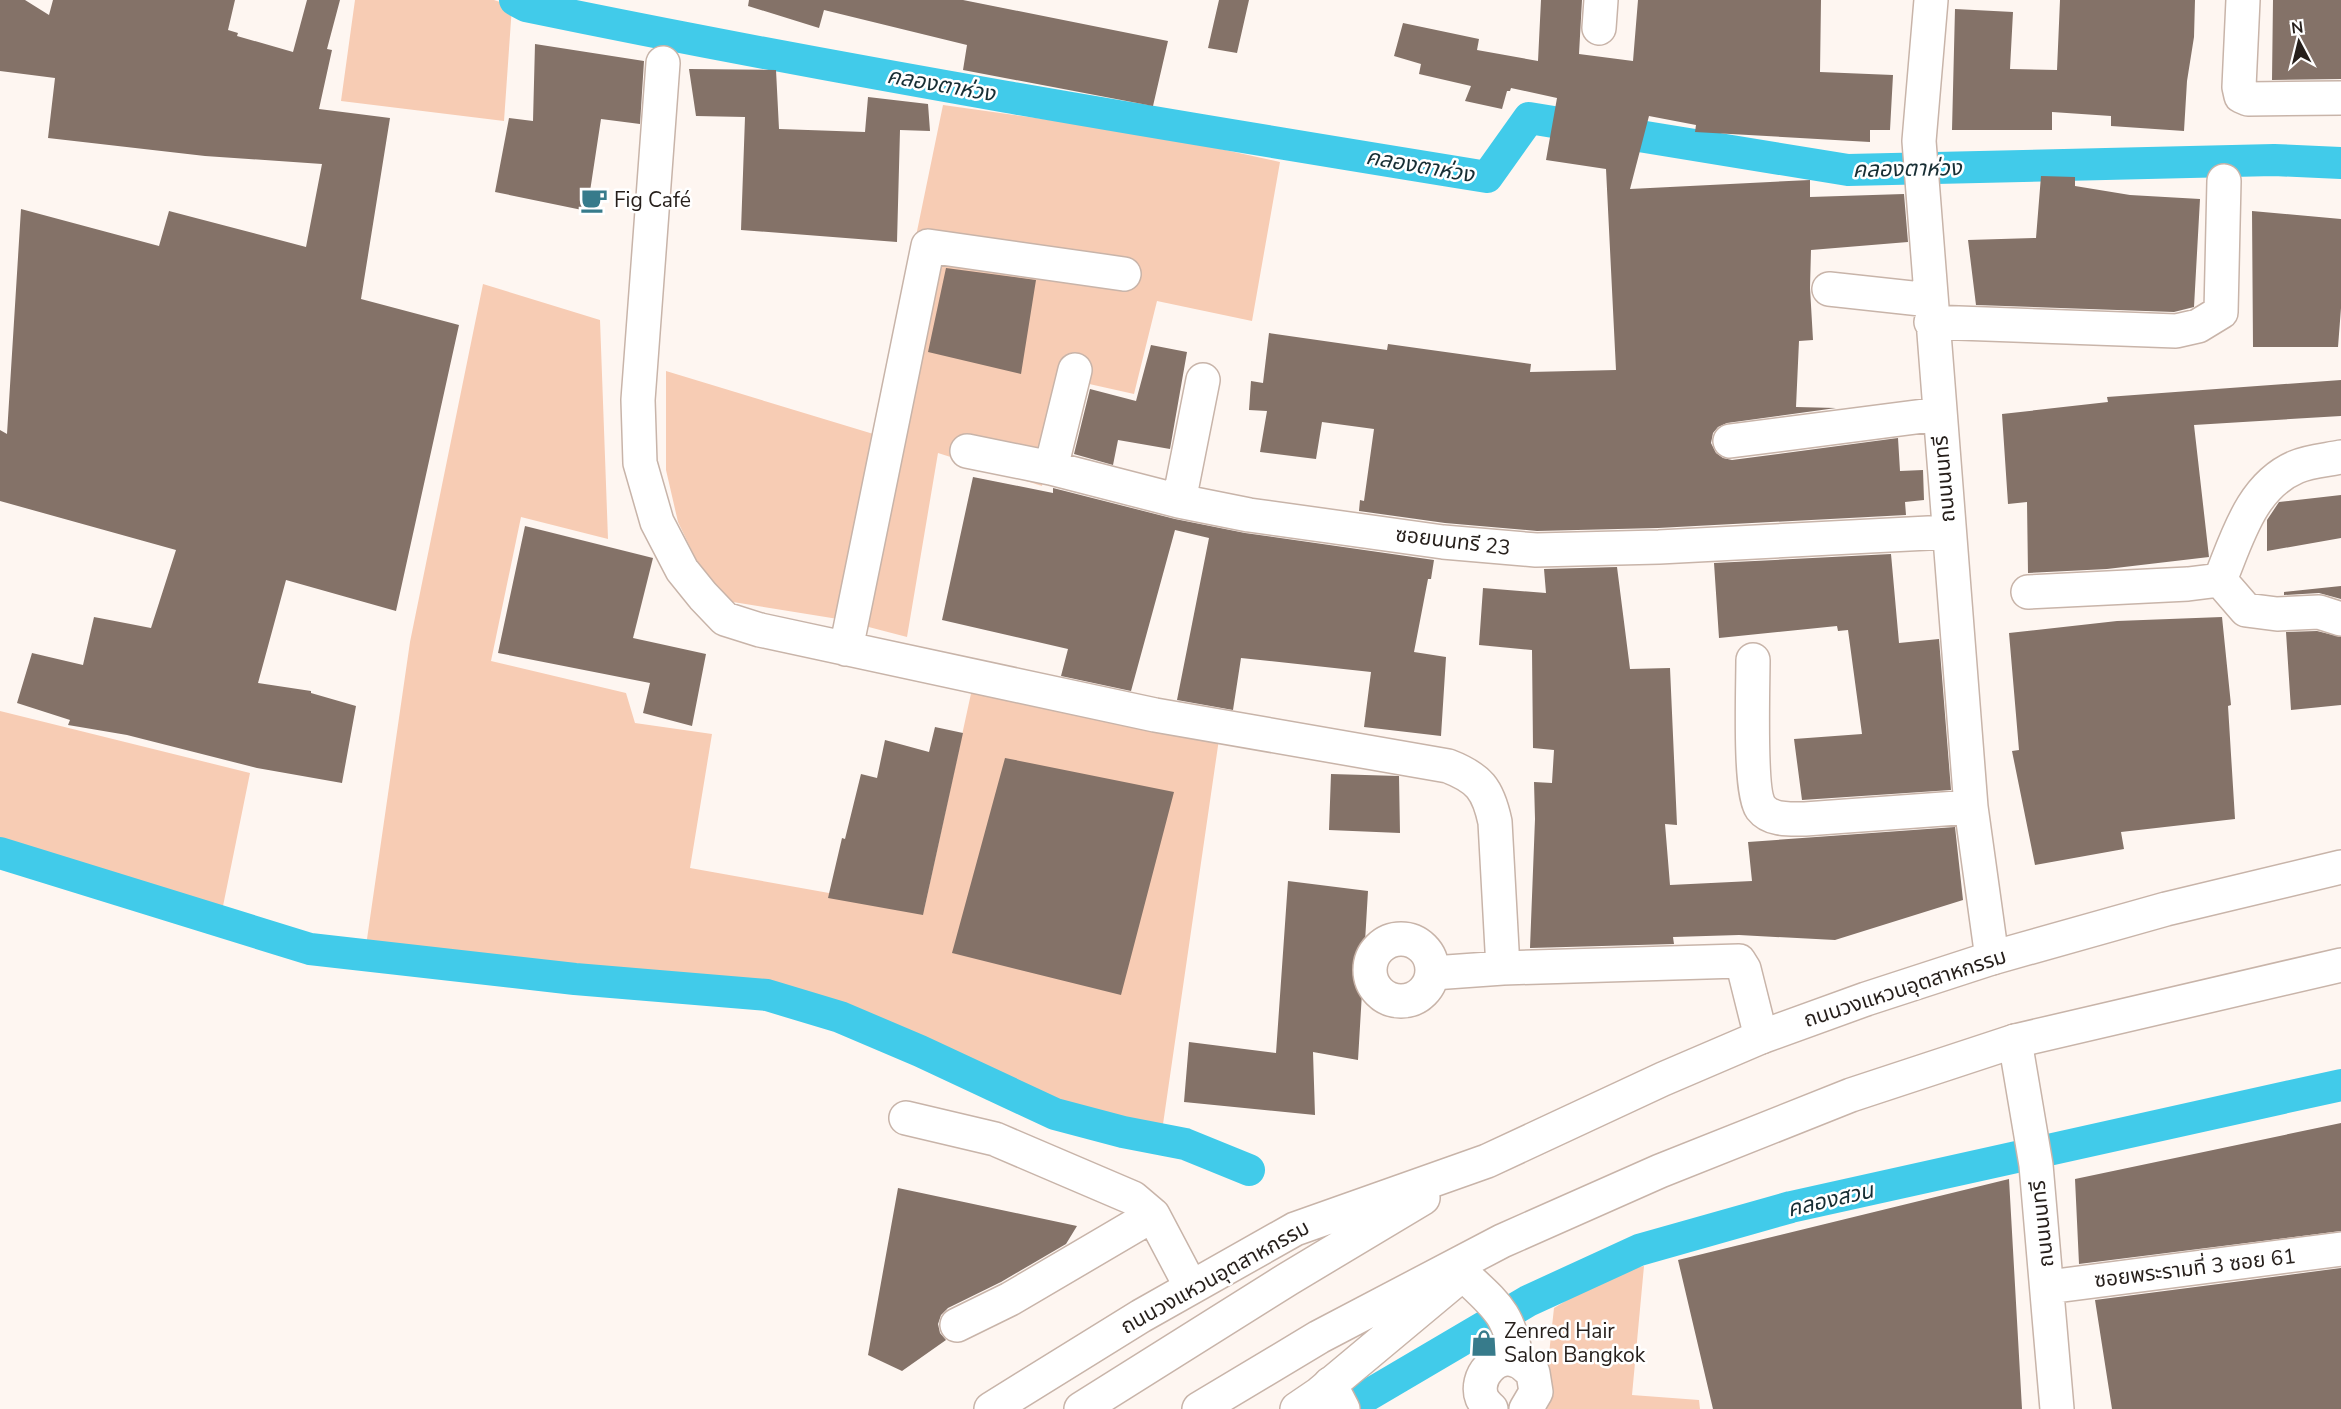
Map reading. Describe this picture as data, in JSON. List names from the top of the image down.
{
  "streets": {
    "street": [
      "ถนนนนทรี",
      "ซอยนนทรี 23",
      "ถนนวงแหวนอุตสาหกรรม",
      "ซอยพระรามที่ 3 ซอย 61"
    ]
  },
  "crossings": [
    ["ถนนนนทรี", "ซอยนนทรี 23"],
    ["ถนนนนทรี", "ถนนวงแหวนอุตสาหกรรม"],
    ["ถนนนนทรี", "ซอยพระรามที่ 3 ซอย 61"]
  ],
  "water": ["คลองตาห่วง", "คลองสวน"],
  "places": {
    "cafe": ["Fig Café"],
    "shop": ["Zenred Hair Salon Bangkok"]
  },
  "north": "top"
}
